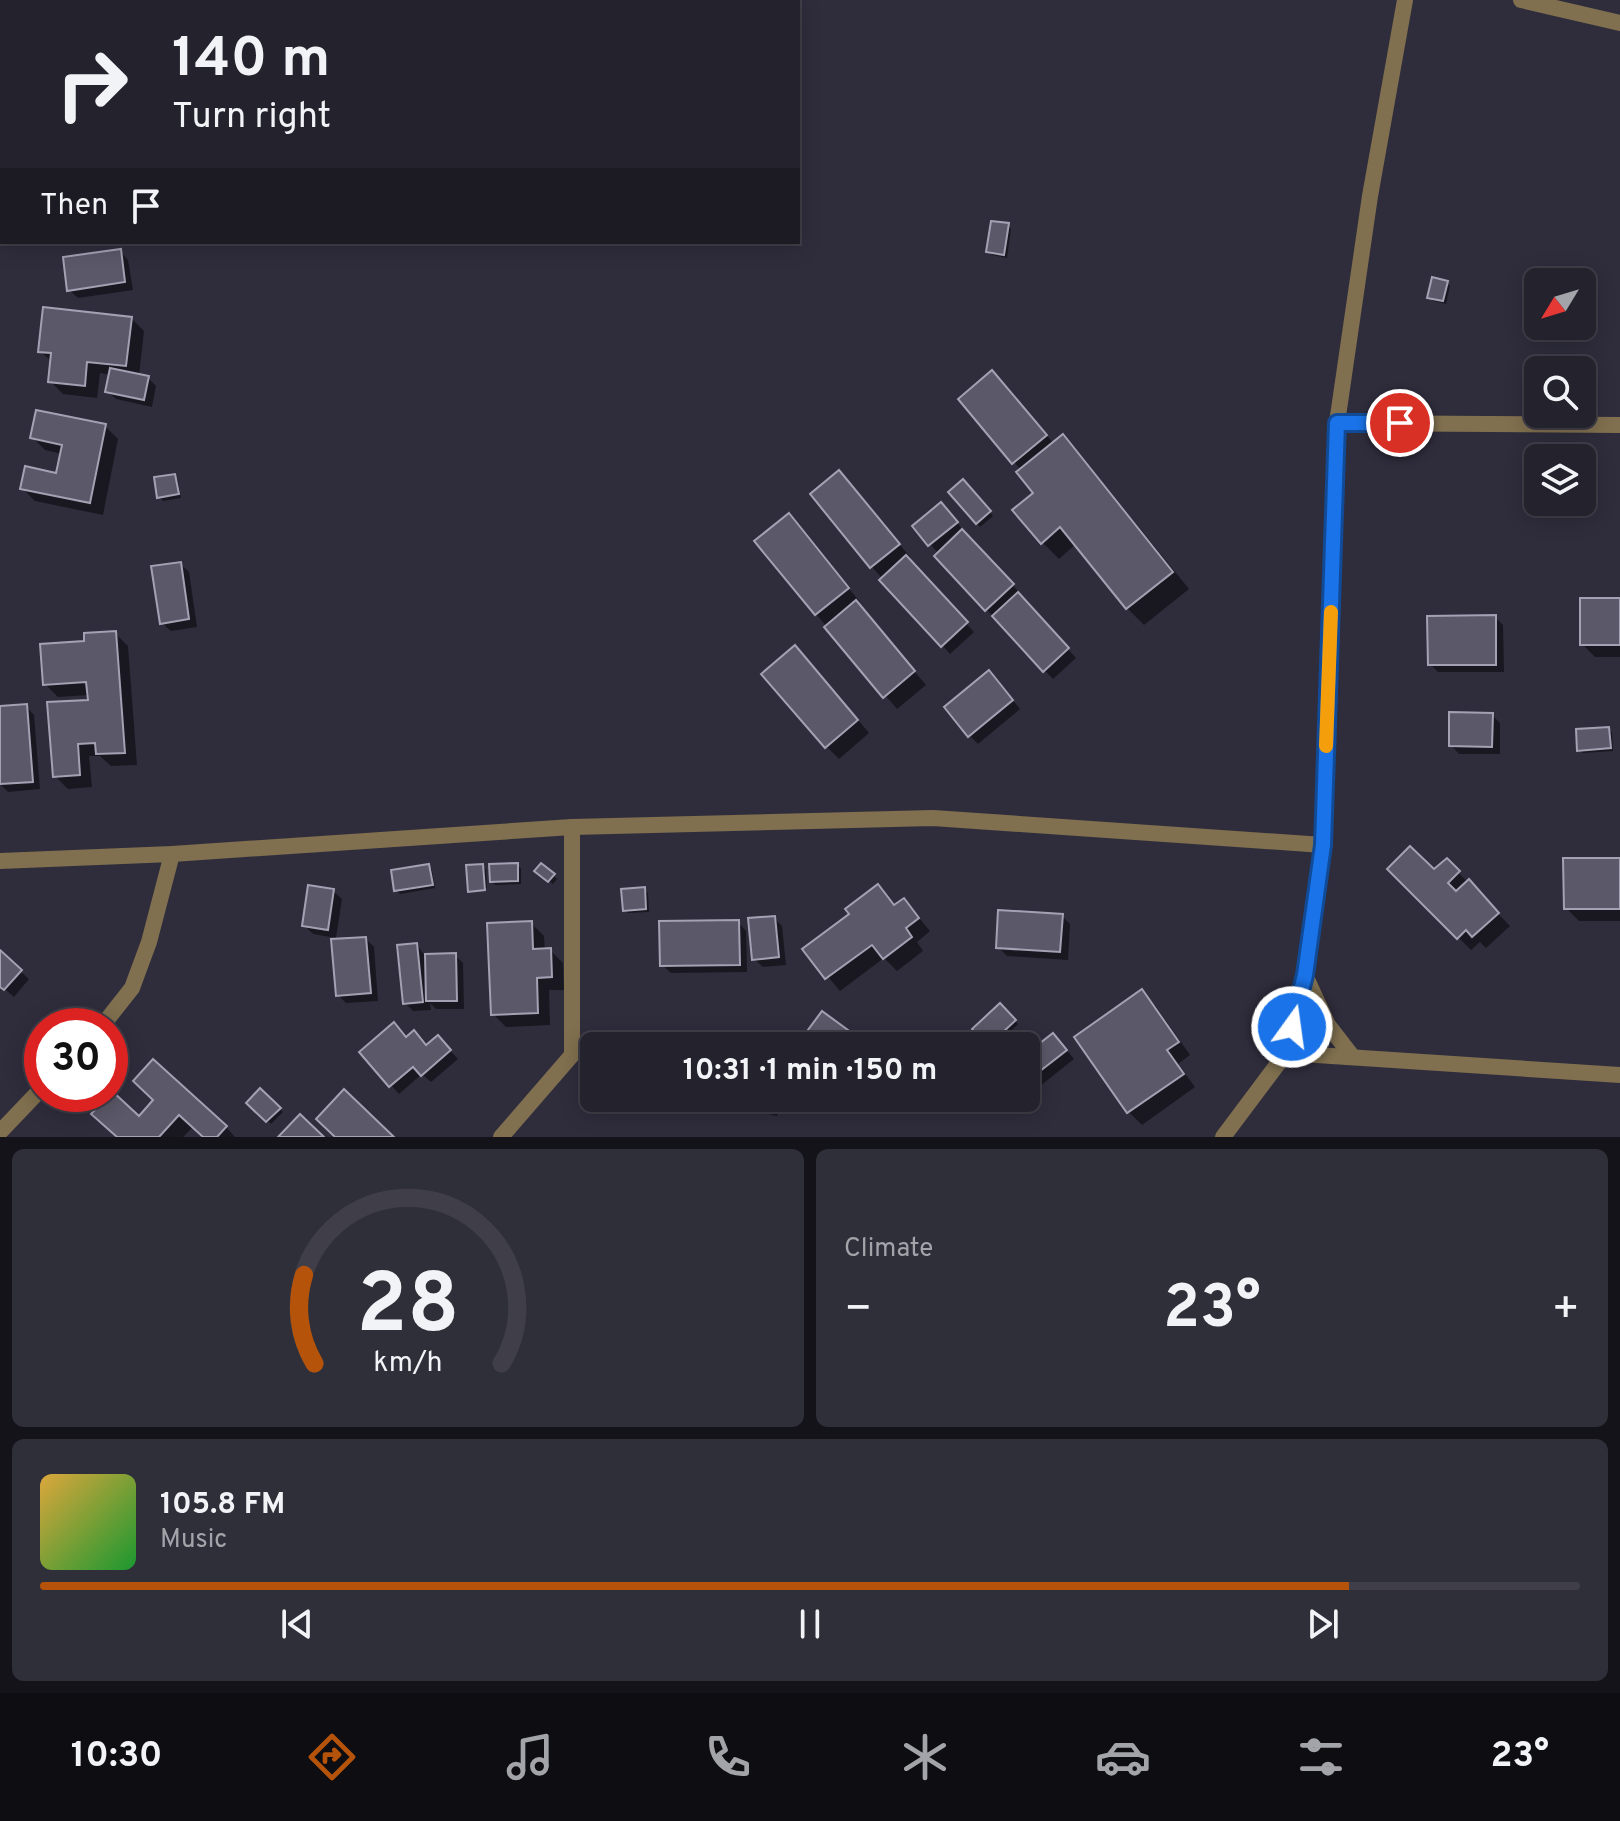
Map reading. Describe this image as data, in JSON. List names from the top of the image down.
{
  "north": "bottom left",
  "page": {
    "turn": ["140 m", "Turn right"],
    "then": "Then",
    "limit": "30",
    "trip": "10:31 · 1 min · 150 m",
    "tile": "Climate",
    "heat": ["−", "23°", "+"],
    "song": ["105.8 FM", "Music"],
    "tabs": ["10:30", "23°"],
    "gauge": ["28", "km/h"]
  }
}
